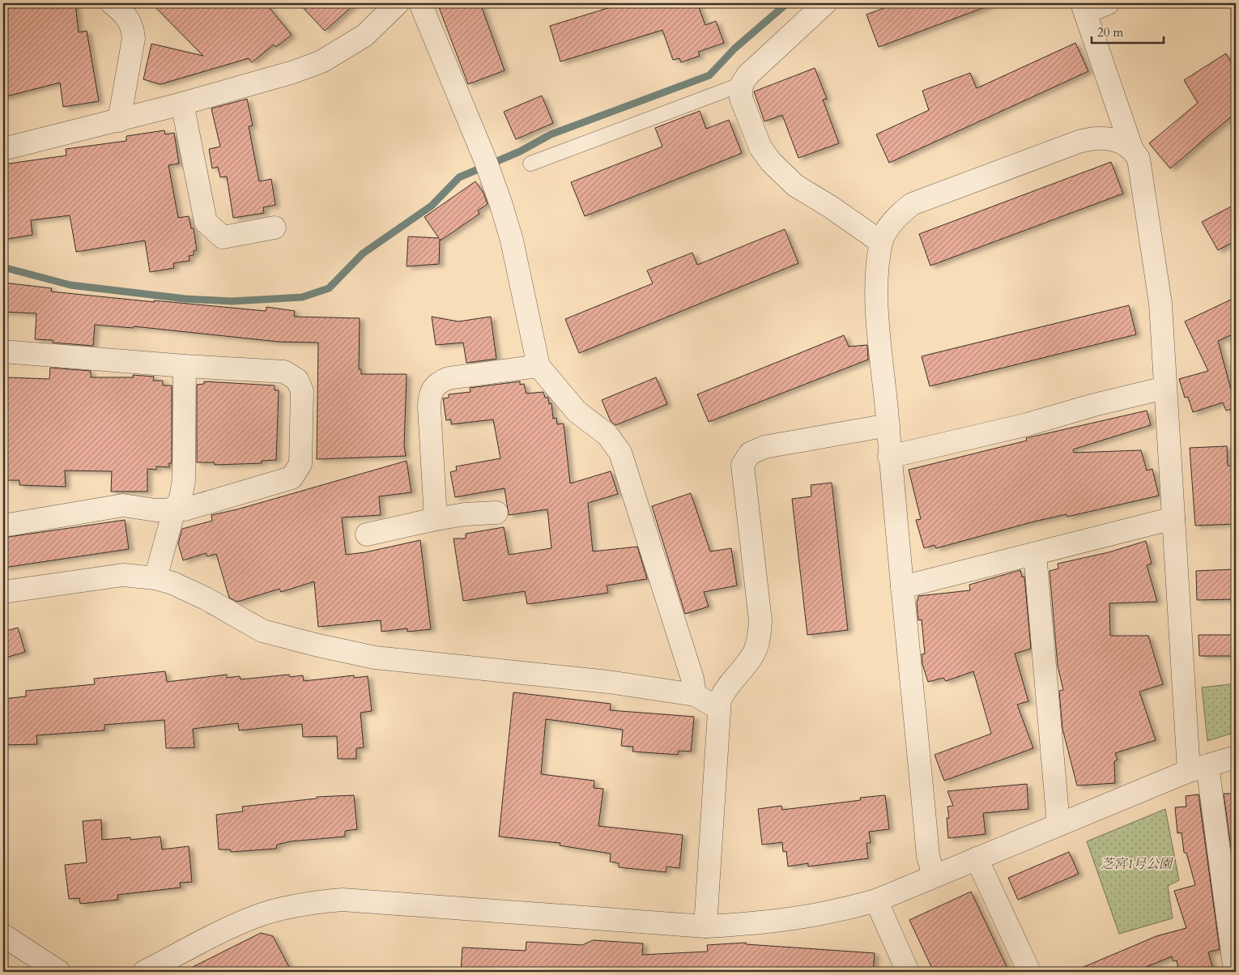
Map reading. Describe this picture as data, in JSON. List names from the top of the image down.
{
  "parks": ["芝宮1号公園"],
  "scale_bar": "20 m"
}
